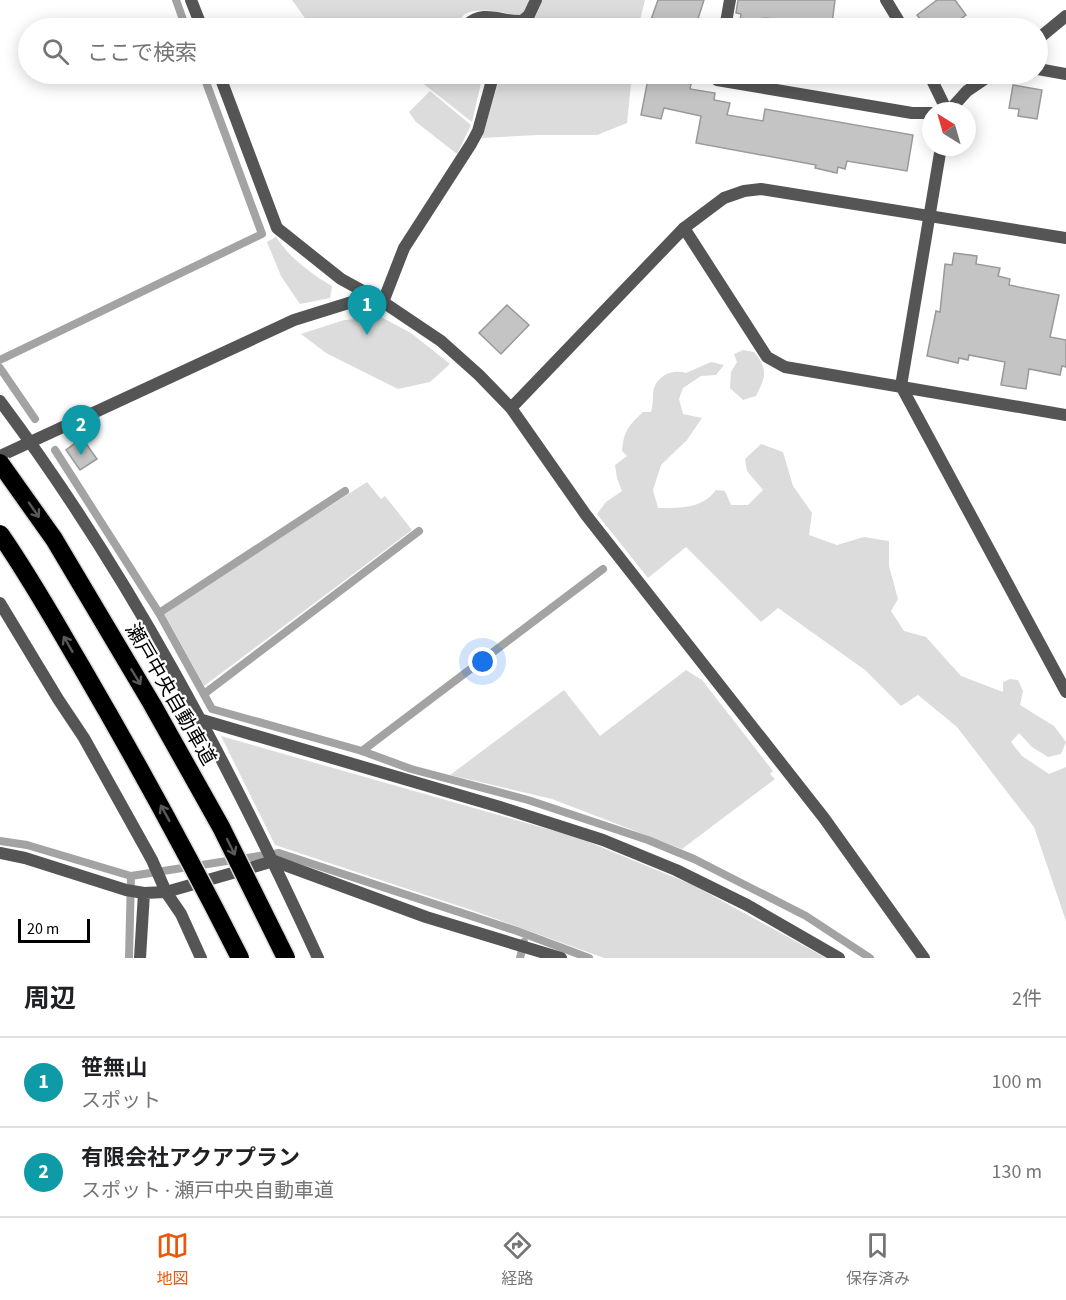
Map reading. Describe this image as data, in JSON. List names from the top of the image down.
{
  "streets": {
    "highway": ["瀬戸中央自動車道"]
  },
  "scale_bar": "20 m",
  "north": "top left",
  "page": {
    "search": "ここで検索",
    "pins": ["1", "2"],
    "scale": "20 m",
    "heading": ["周辺", "2件"],
    "list": [
      {
        "mark": "1",
        "name": "笹無山",
        "note": "スポット",
        "value": "100 m"
      },
      {
        "mark": "2",
        "name": "有限会社アクアプラン",
        "note": "スポット · 瀬戸中央自動車道",
        "value": "130 m"
      }
    ],
    "nav": ["地図", "経路", "保存済み"]
  }
}
